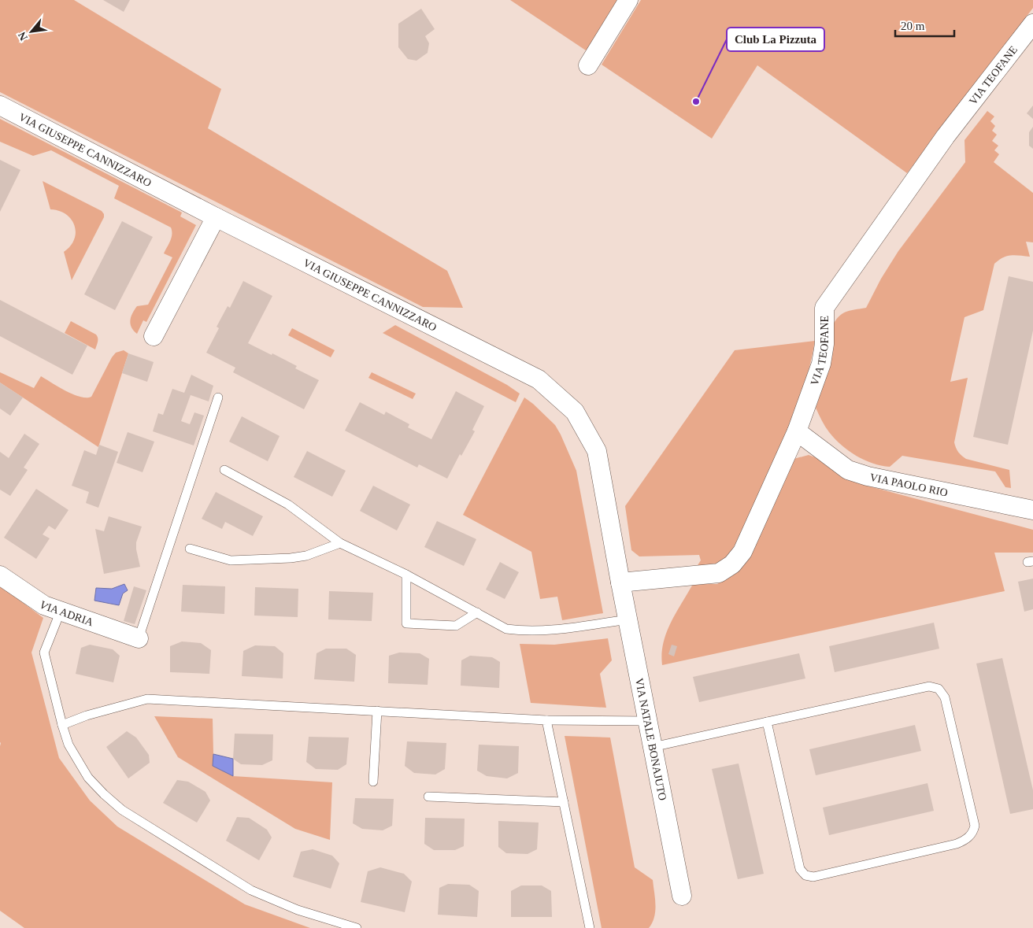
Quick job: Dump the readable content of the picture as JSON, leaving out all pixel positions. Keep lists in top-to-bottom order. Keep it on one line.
{"streets":{"street":["VIA TEOFANE","VIA GIUSEPPE CANNIZZARO","VIA PAOLO RIO","VIA ADRIA","VIA NATALE BONAJUTO"]},"crossings":[["VIA TEOFANE","VIA GIUSEPPE CANNIZZARO"],["VIA TEOFANE","VIA PAOLO RIO"],["VIA TEOFANE","VIA NATALE BONAJUTO"],["VIA GIUSEPPE CANNIZZARO","VIA NATALE BONAJUTO"]],"places":["Club La Pizzuta"],"scale_bar":"20 m","north":"bottom left"}
